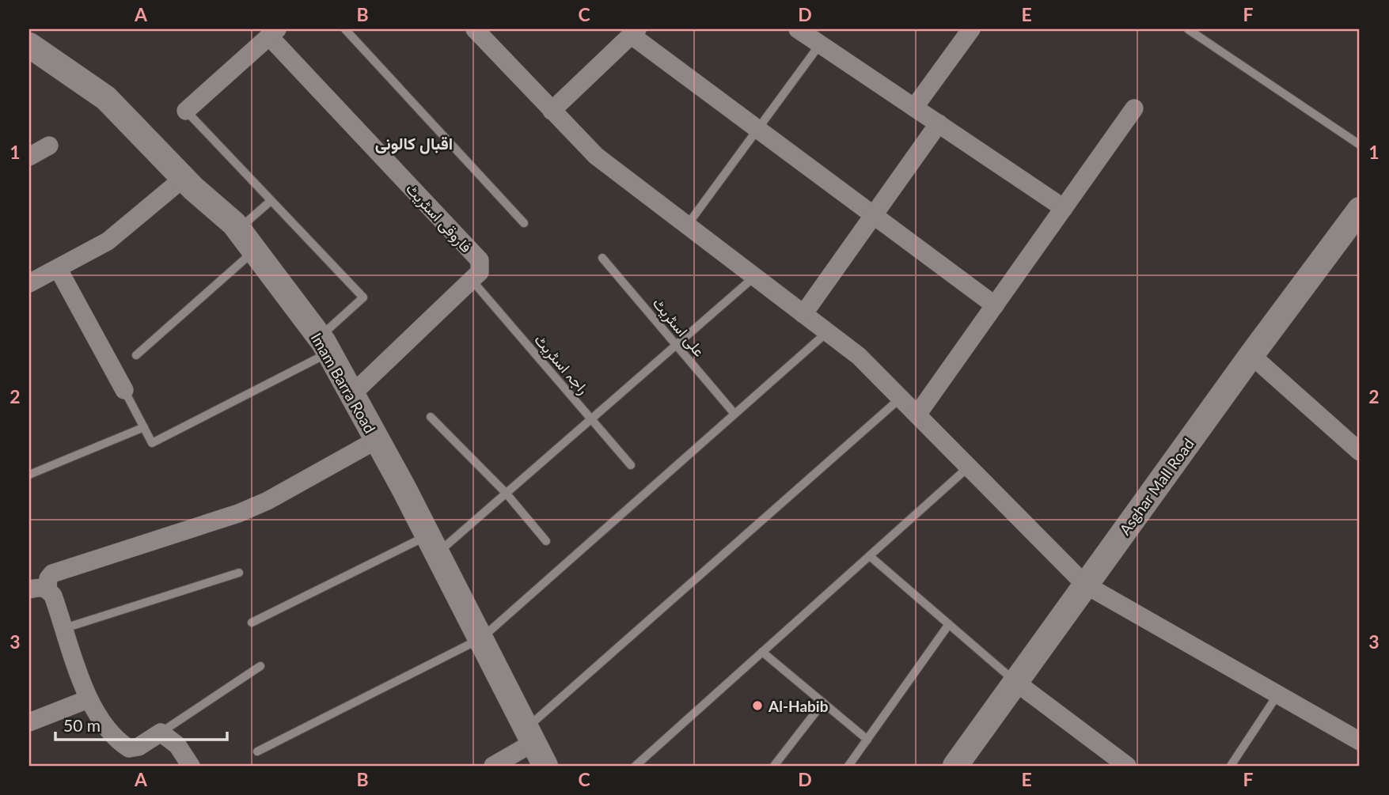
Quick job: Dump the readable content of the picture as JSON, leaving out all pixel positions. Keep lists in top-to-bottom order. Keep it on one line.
{"streets":{"street":["فاروقی اسٹریٹ","Imam Barra Road","Asghar Mall Road"],"lane":["علی اسٹریٹ","راجہ اسٹریٹ"]},"crossings":[["فاروقی اسٹریٹ","راجہ اسٹریٹ"]],"districts":["اقبال کالونی"],"places":["Al-Habib"],"scale_bar":"50 m","grid":{"columns":["A","B","C","D","E","F"],"rows":["1","2","3"]}}
